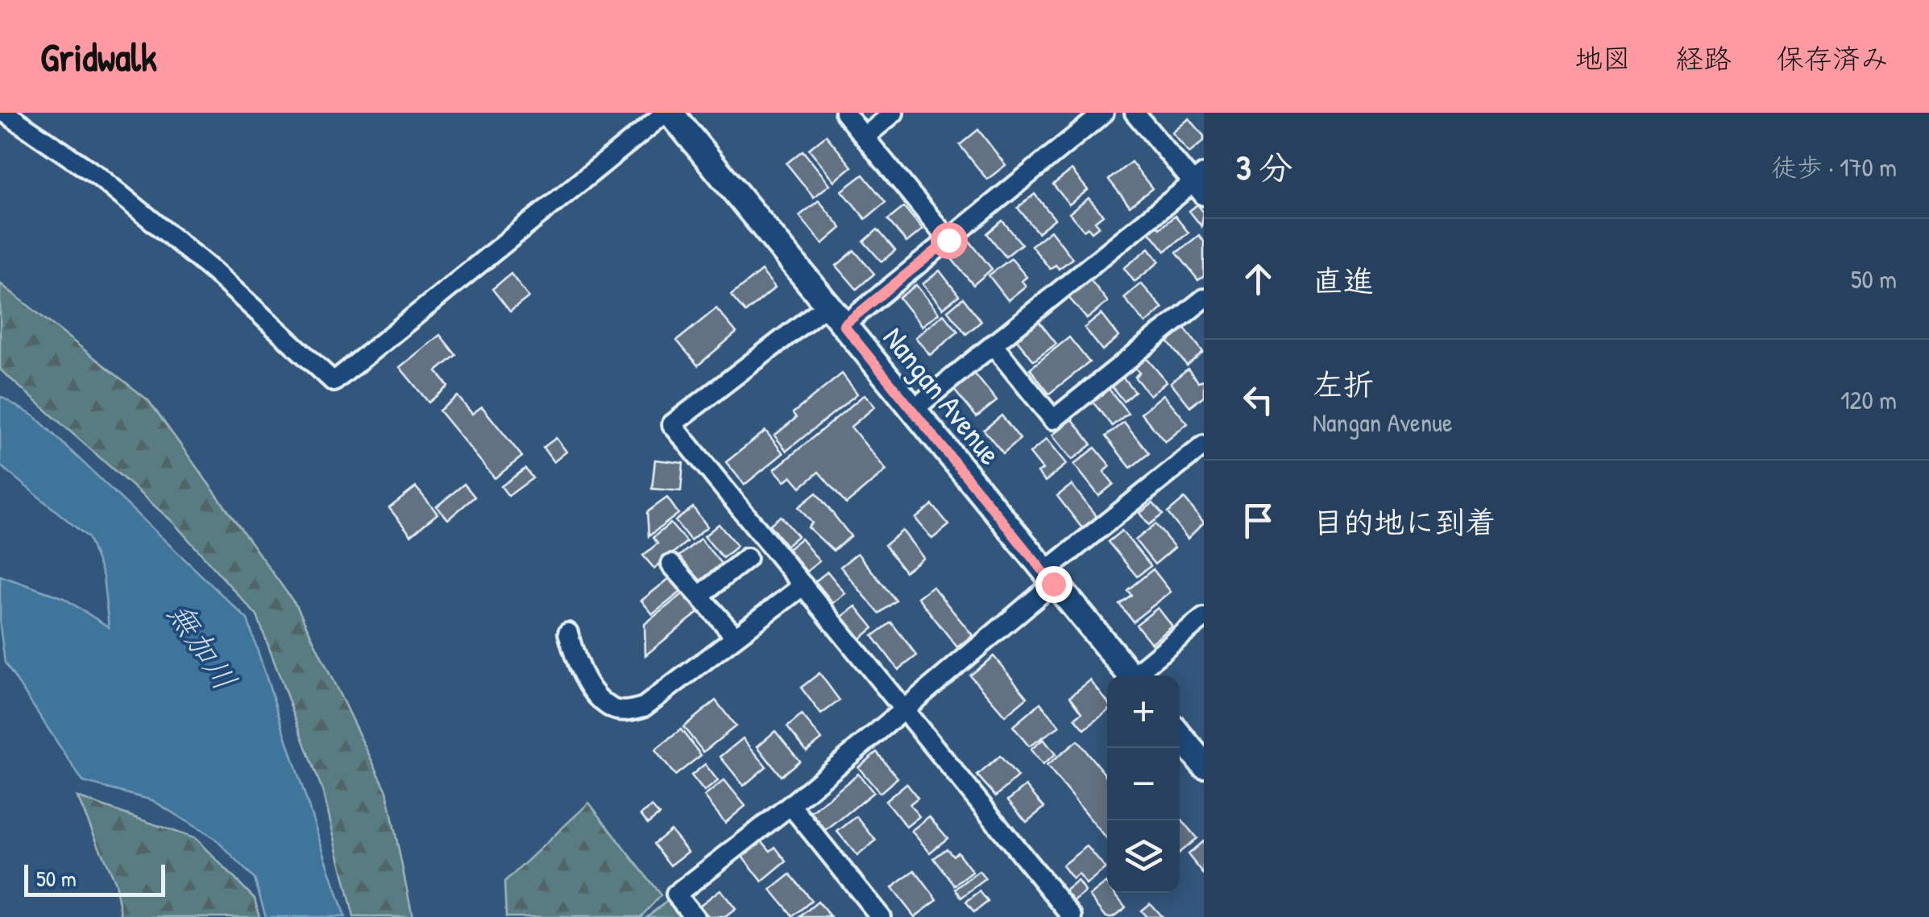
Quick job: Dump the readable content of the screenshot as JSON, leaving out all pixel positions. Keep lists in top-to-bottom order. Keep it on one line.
{"streets":{"main road":["Nangan Avenue"]},"water":["無加川"],"scale_bar":"50 m","page":{"header":"Gridwalk","nav":["地図","経路","保存済み"],"heading":["3 分","徒歩 · 170 m"],"list":[["直進","50 m"],["左折","Nangan Avenue","120 m"],"目的地に到着"],"map_buttons":["+","−"],"scale":"50 m"}}
